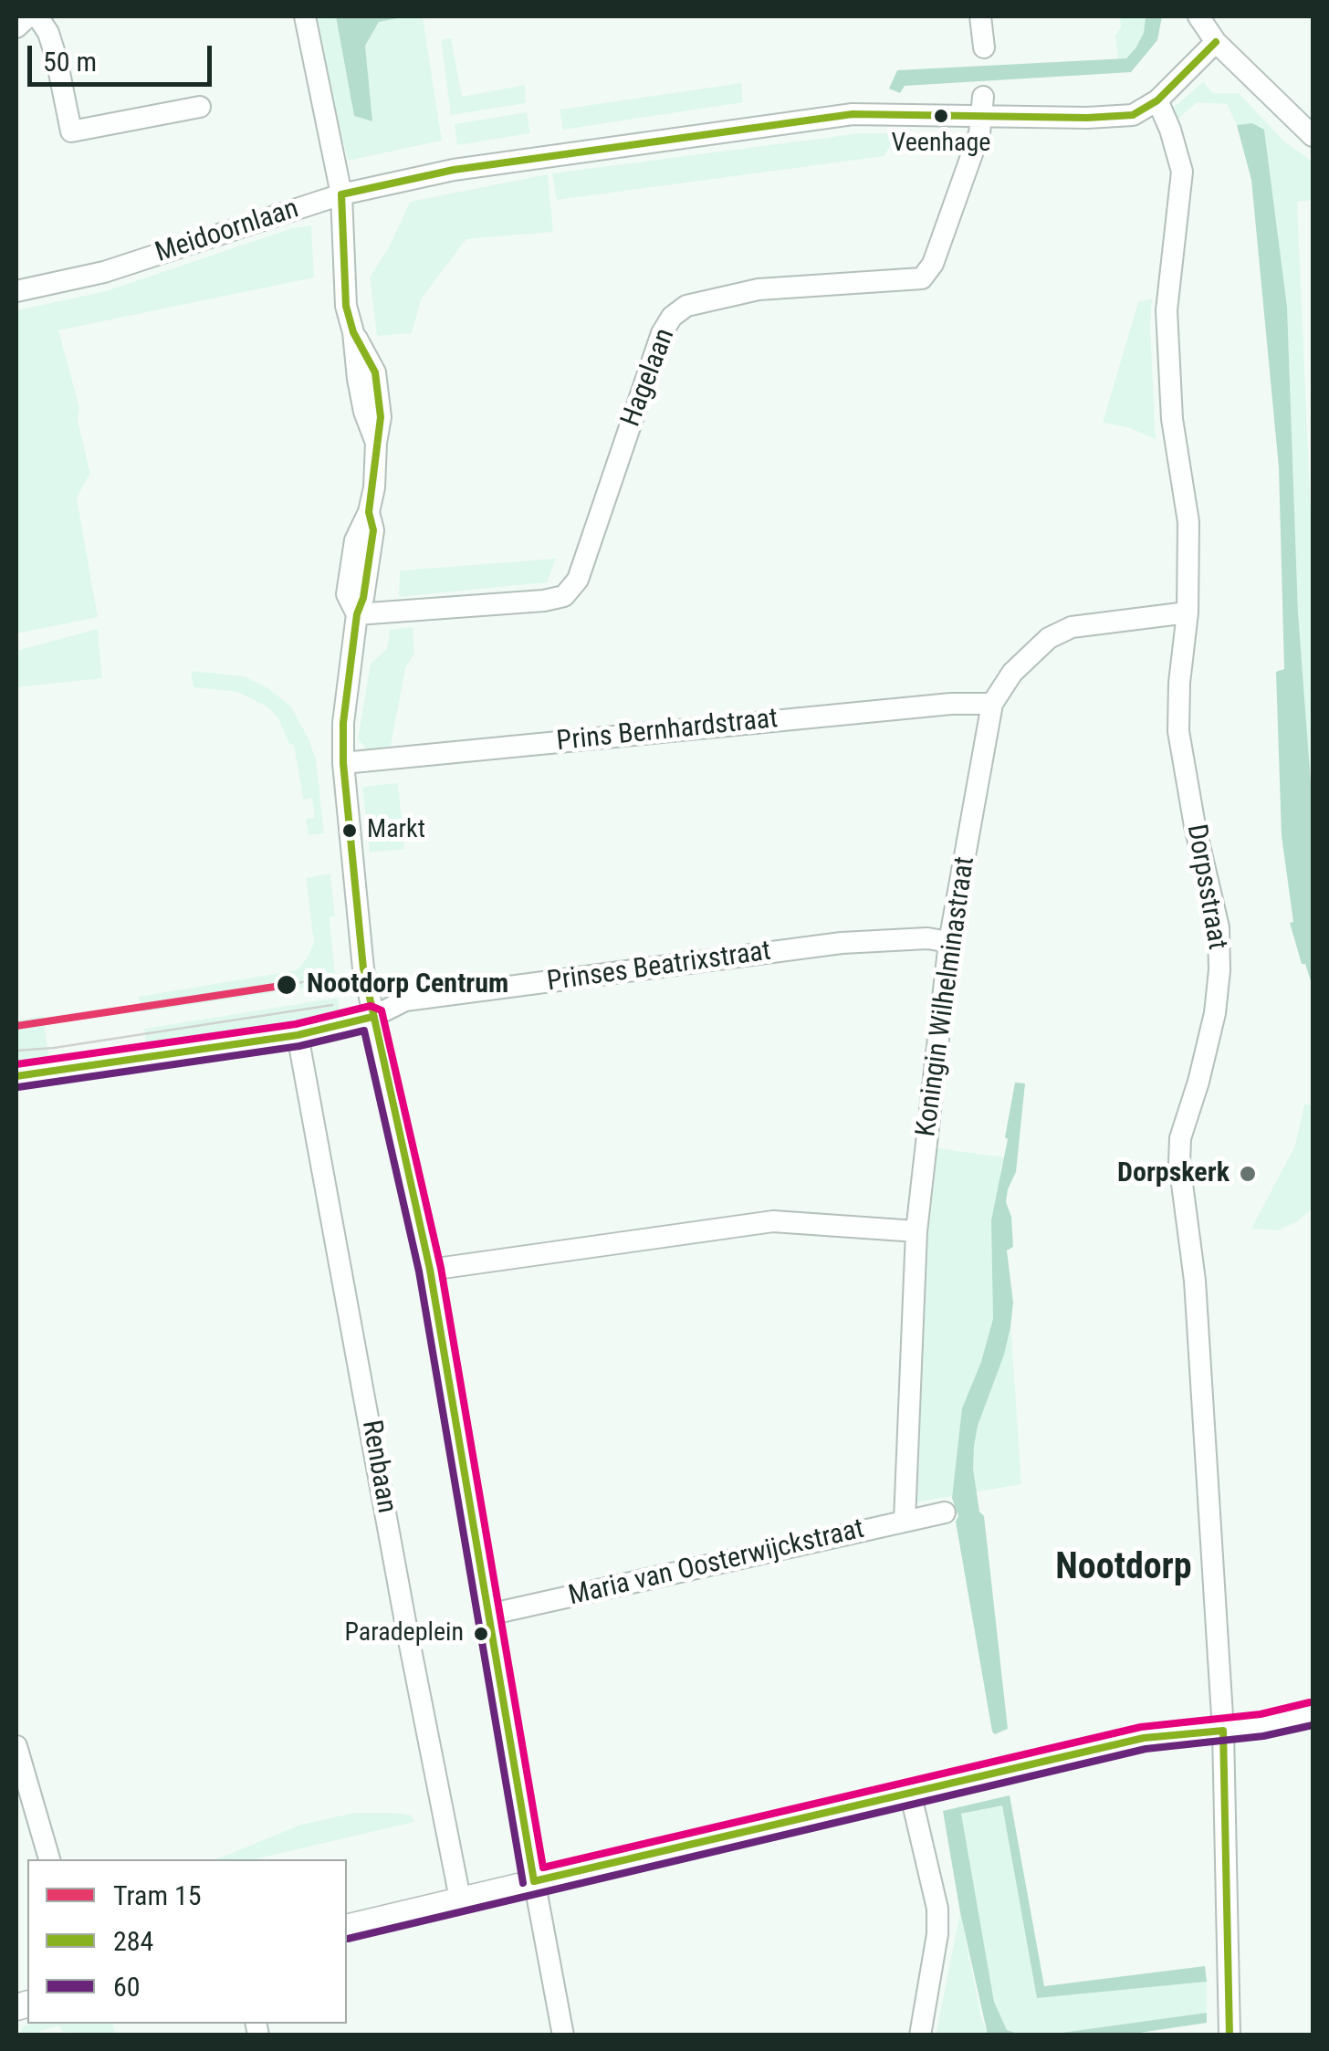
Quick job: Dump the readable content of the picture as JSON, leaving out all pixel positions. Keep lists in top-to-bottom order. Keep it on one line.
{"streets":{"street":["Meidoornlaan","Hagelaan","Prins Bernhardstraat","Dorpsstraat","Prinses Beatrixstraat","Koningin Wilhelminastraat","Renbaan","Maria van Oosterwijckstraat"]},"crossings":[["Meidoornlaan","Hagelaan"],["Meidoornlaan","Dorpsstraat"],["Prins Bernhardstraat","Koningin Wilhelminastraat"],["Dorpsstraat","Koningin Wilhelminastraat"],["Prinses Beatrixstraat","Koningin Wilhelminastraat"],["Prinses Beatrixstraat","Renbaan"],["Koningin Wilhelminastraat","Maria van Oosterwijckstraat"]],"districts":["Nootdorp"],"places":["Veenhage","Markt","Nootdorp Centrum","Dorpskerk","Paradeplein"],"lines":["transit line 284","tram line 15","transit line 60"],"legend":["Tram 15","284","60"],"scale_bar":"50 m"}
